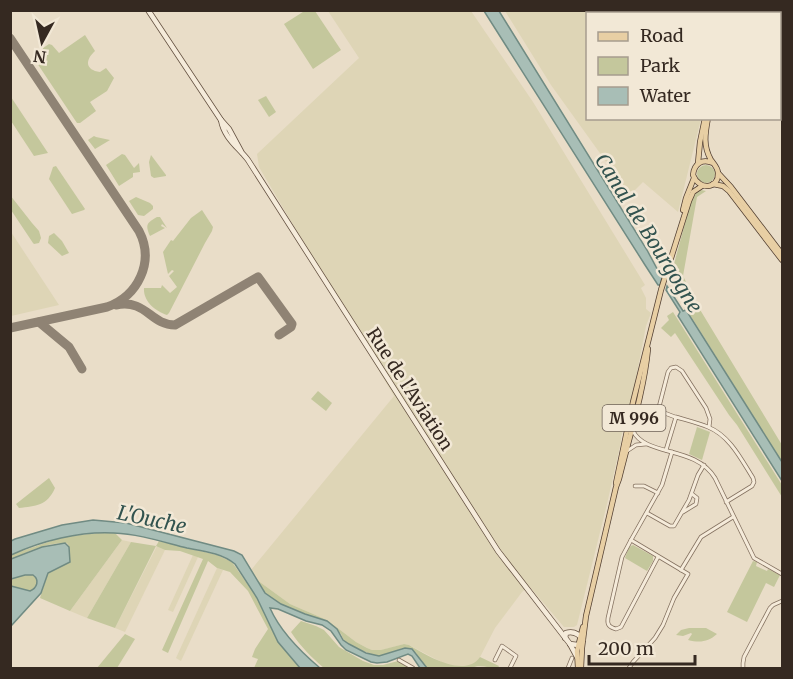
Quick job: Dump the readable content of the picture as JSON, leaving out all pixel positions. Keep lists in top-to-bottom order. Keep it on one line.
{"streets":{"main road":["M 996"],"street":["Rue de l'Aviation"]},"water":["Canal de Bourgogne","L'Ouche"],"legend":["Road","Park","Water"],"scale_bar":"200 m","north":"bottom"}
